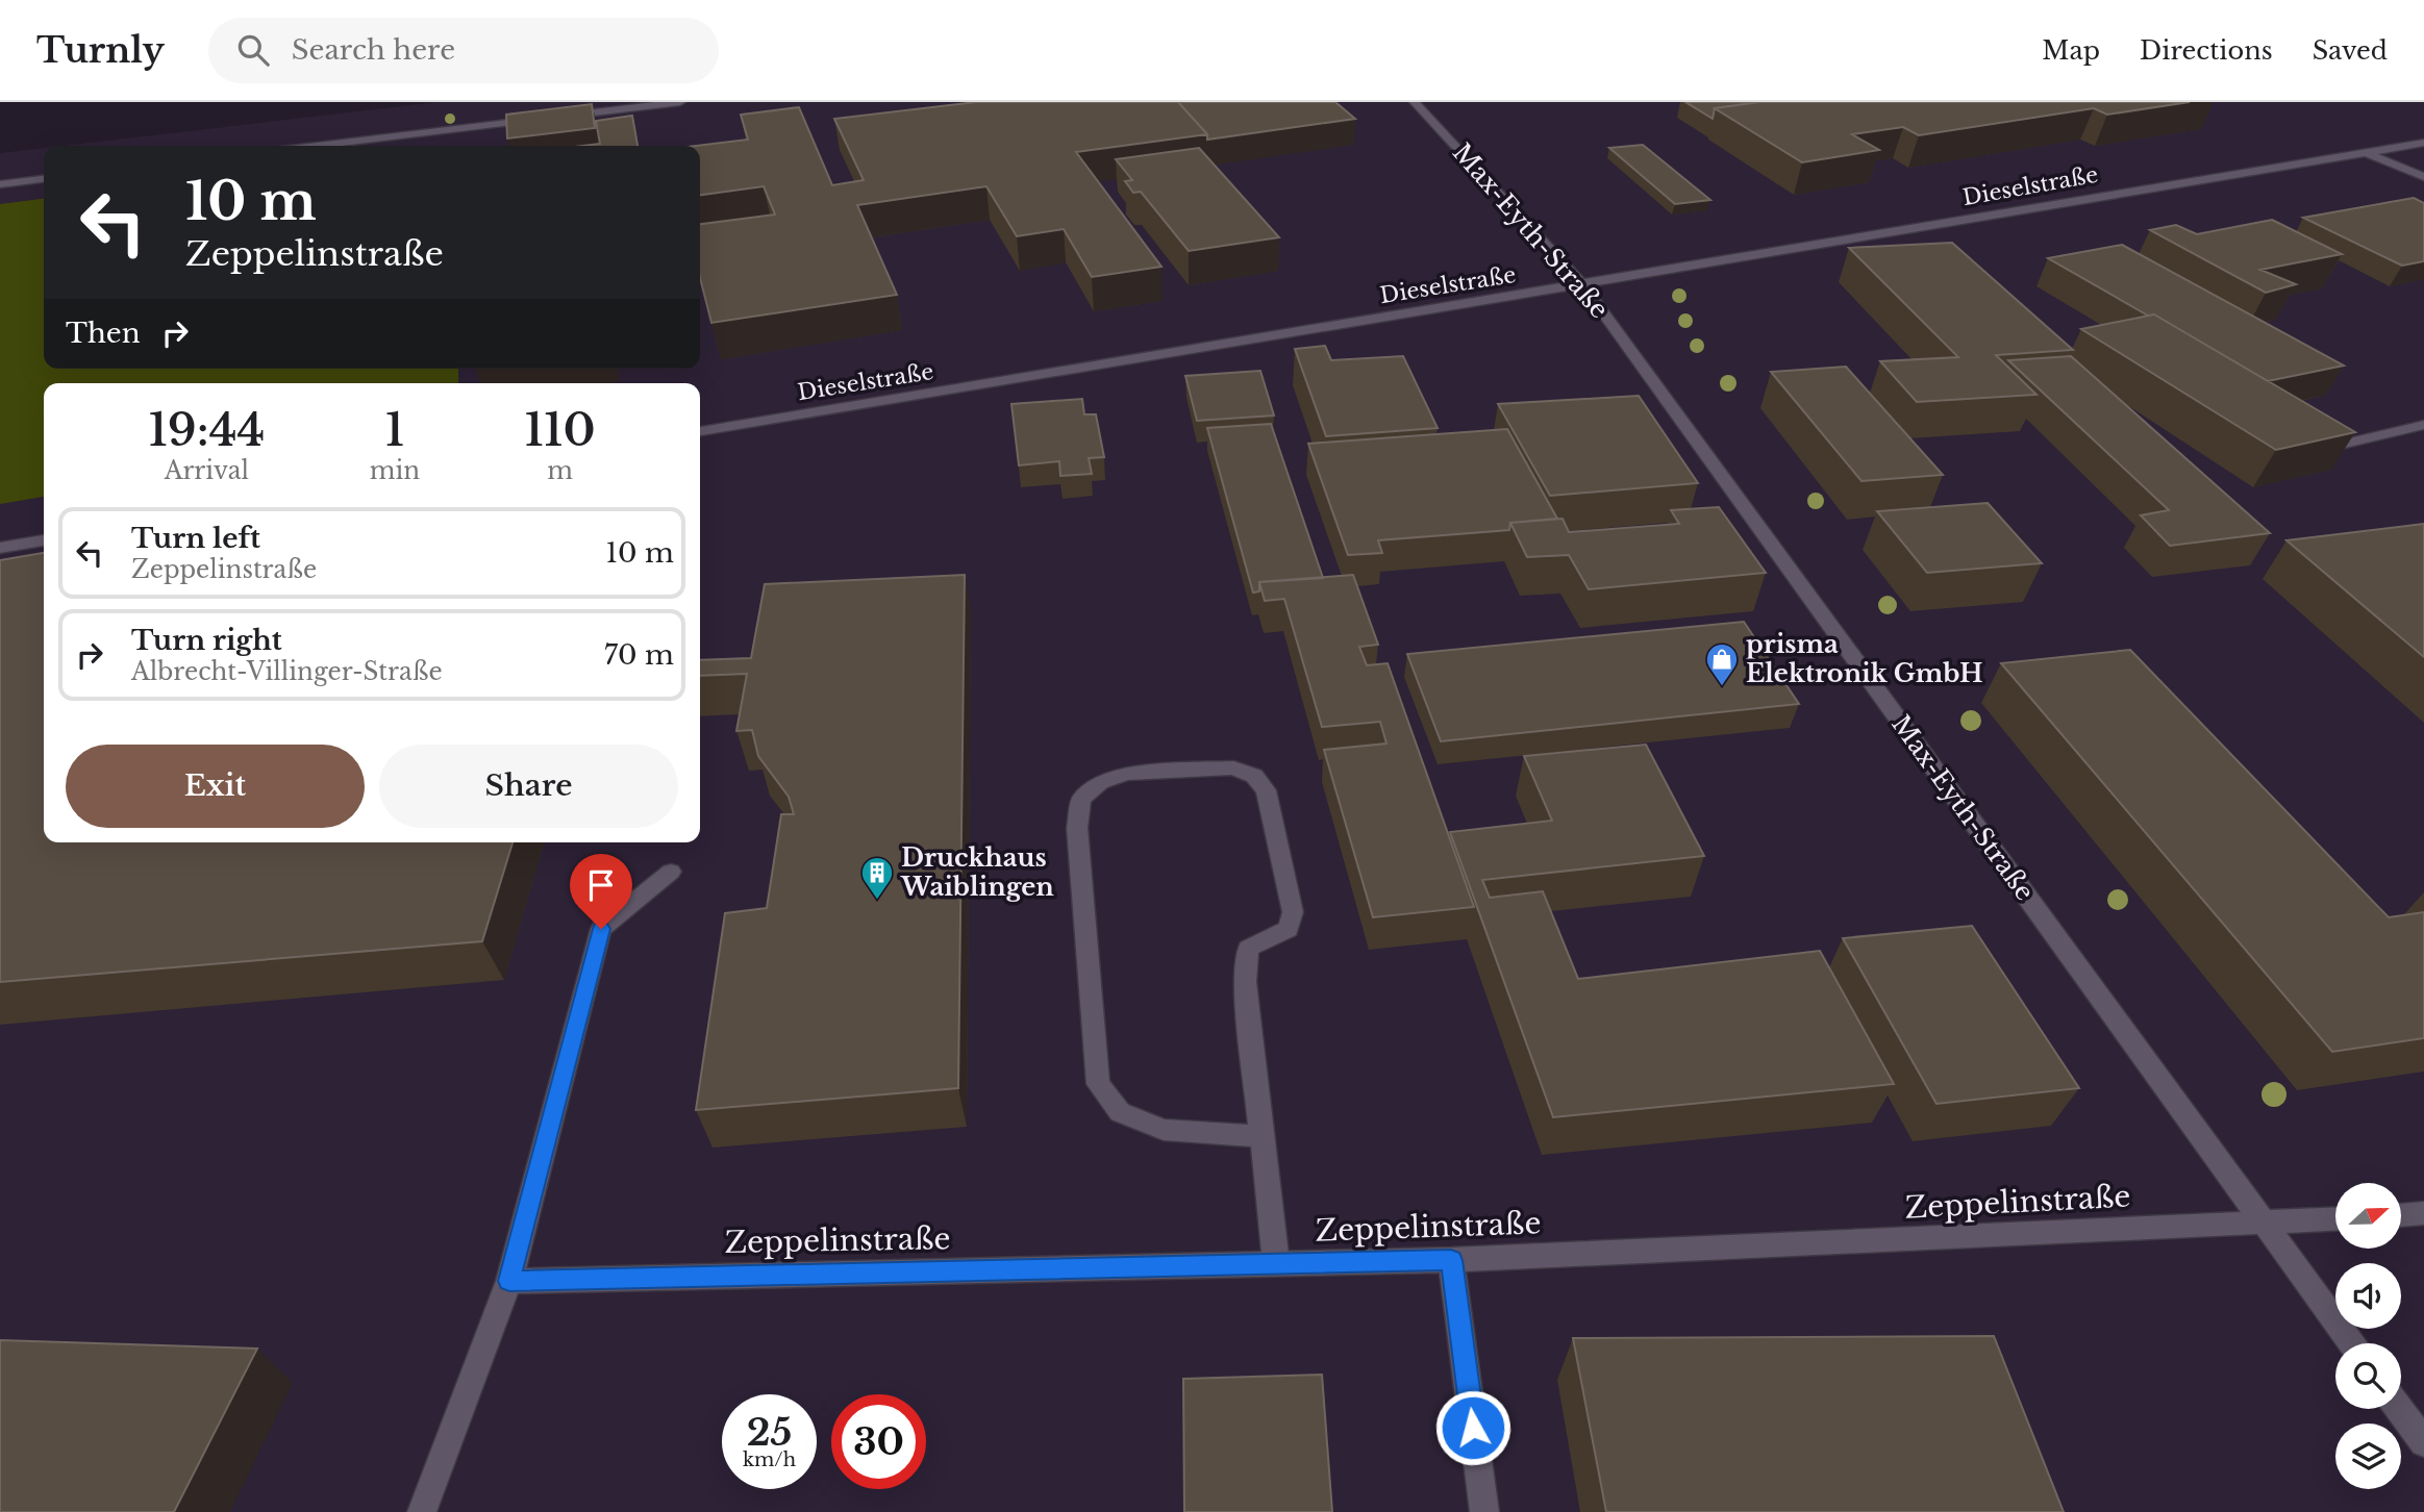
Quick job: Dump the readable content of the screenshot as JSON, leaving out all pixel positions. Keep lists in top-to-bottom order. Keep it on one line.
{"streets":{"street":["Dieselstraße","Max-Eyth-Straße","Zeppelinstraße"]},"crossings":[["Dieselstraße","Max-Eyth-Straße"],["Max-Eyth-Straße","Zeppelinstraße"]],"places":{"shop":["prisma Elektronik GmbH"],"building":["Druckhaus Waiblingen"]},"north":"right","page":{"header":"Turnly","search":"Search here","nav":["Map","Directions","Saved"],"turn":["10 m","Zeppelinstraße"],"then":"Then","eta":["19:44","Arrival","1","min","110","m"],"list":[{"name":"Turn left","note":"Zeppelinstraße","value":"10 m"},{"name":"Turn right","note":"Albrecht-Villinger-Straße","value":"70 m"}],"buttons":["Exit","Share"],"speed":"25 km/h","limit":"30"}}
